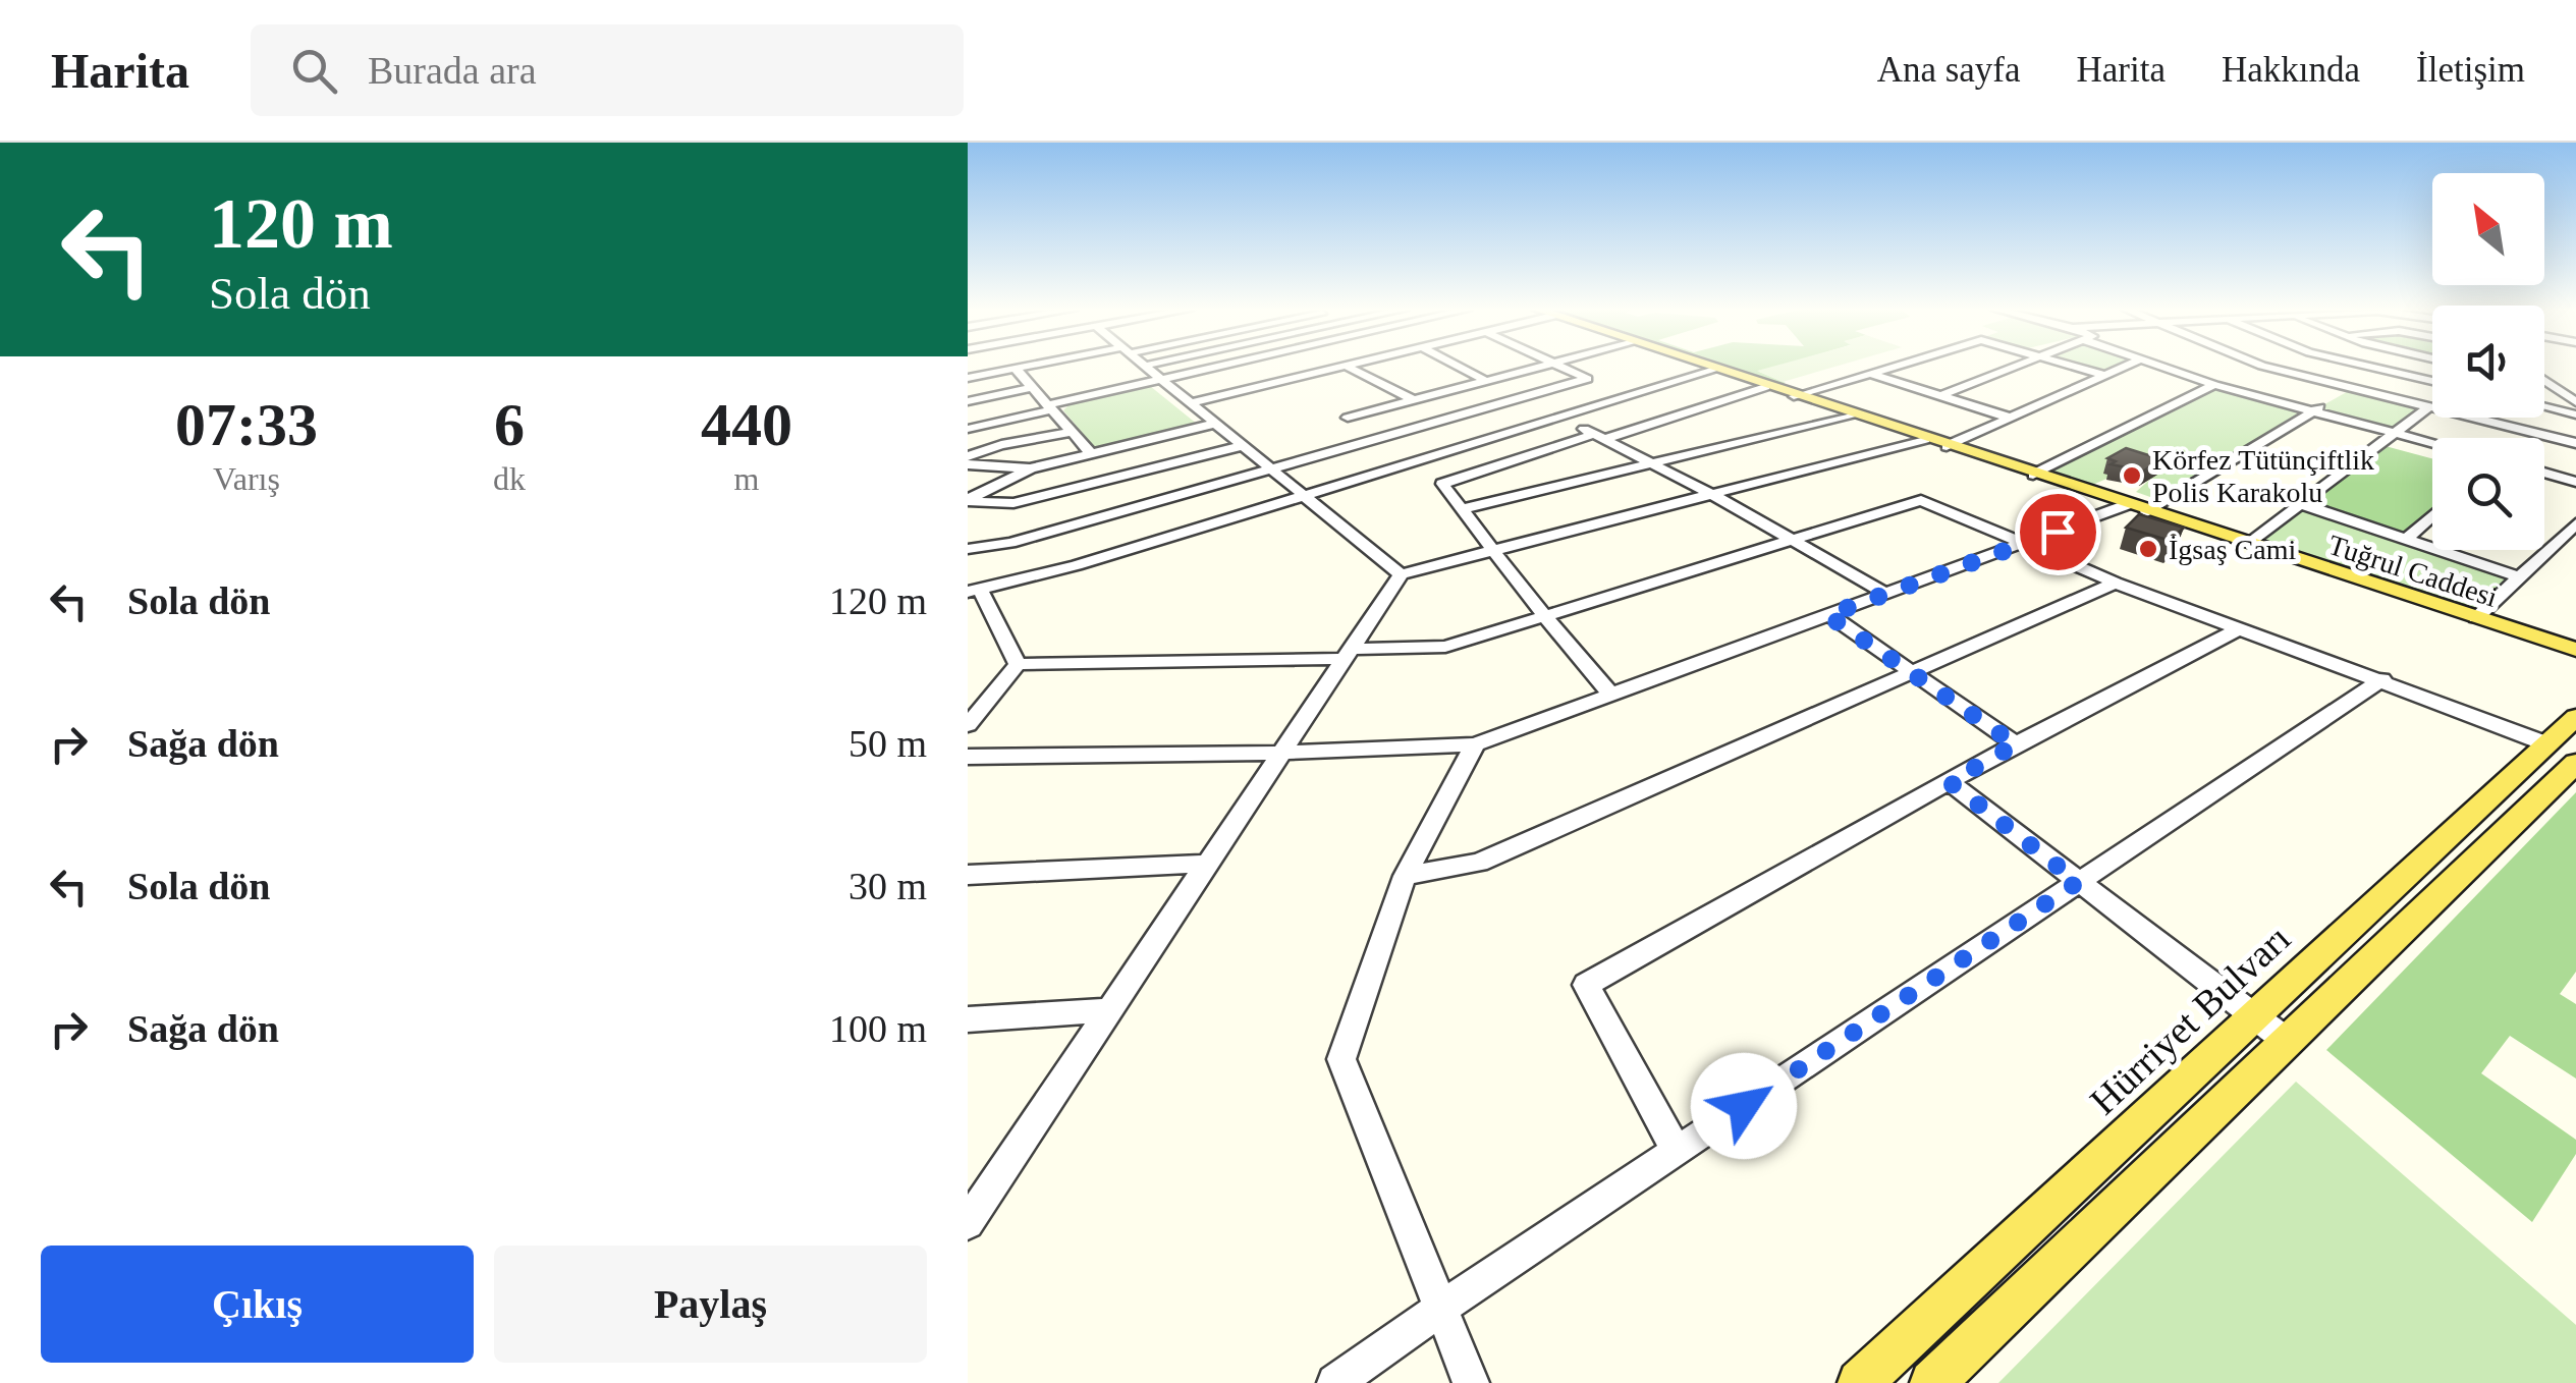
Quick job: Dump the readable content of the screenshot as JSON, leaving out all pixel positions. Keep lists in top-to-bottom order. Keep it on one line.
{"streets":{"main road":["Tuğrul Caddesi","Hürriyet Bulvarı"]},"places":["Körfez Tütünçiftlik Polis Karakolu","İgsaş Cami"],"north":"top left","page":{"header":"Harita","search":"Burada ara","nav":["Ana sayfa","Harita","Hakkında","İletişim"],"turn":["120 m","Sola dön"],"eta":["07:33","Varış","6","dk","440","m"],"list":[{"name":"Sola dön","value":"120 m"},{"name":"Sağa dön","value":"50 m"},{"name":"Sola dön","value":"30 m"},{"name":"Sağa dön","value":"100 m"}],"buttons":["Çıkış","Paylaş"]}}
